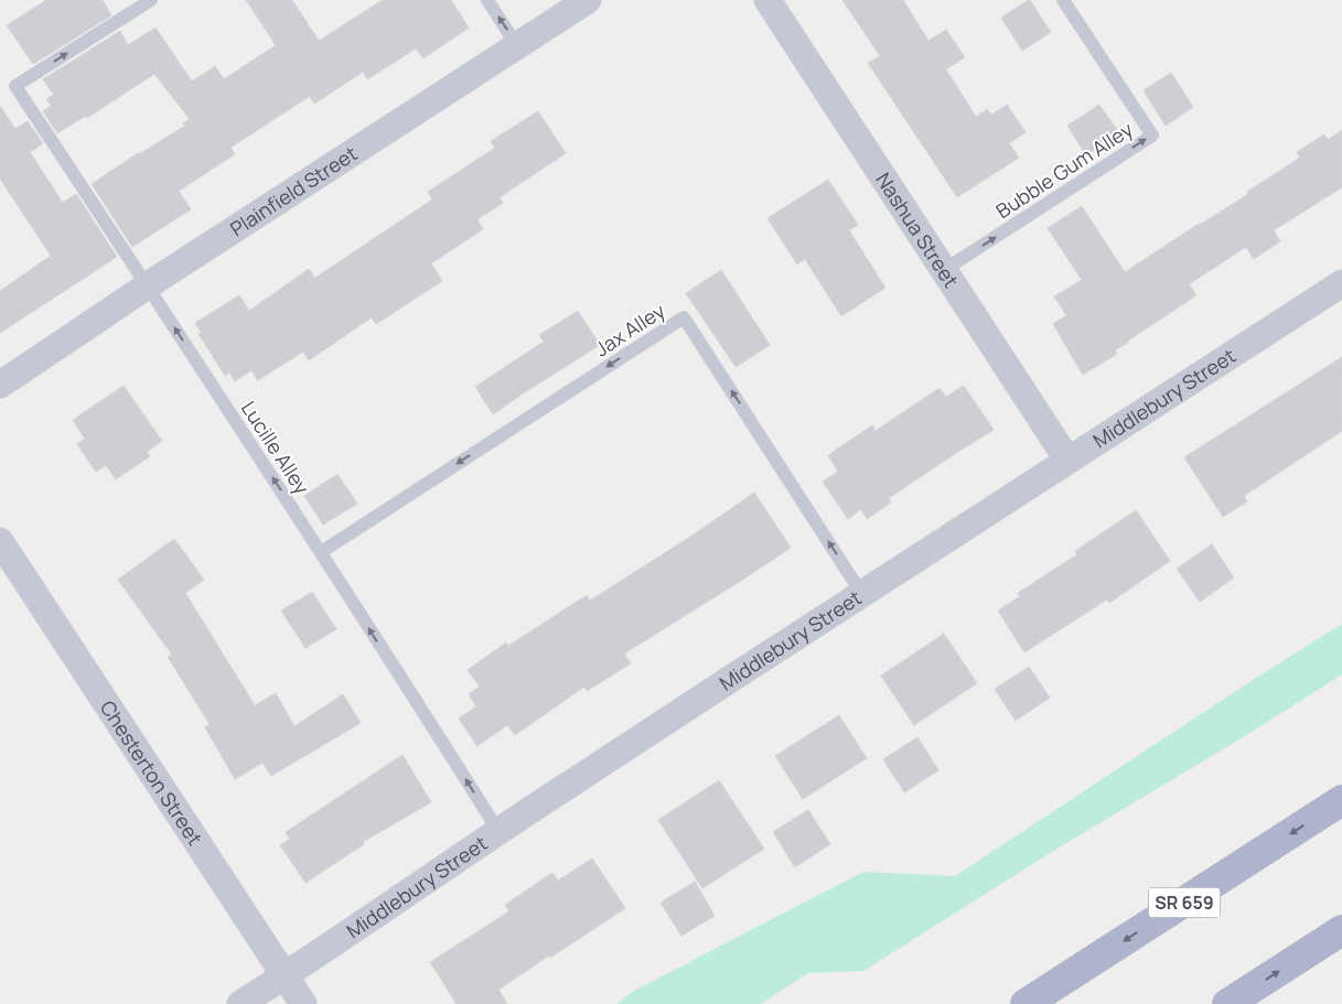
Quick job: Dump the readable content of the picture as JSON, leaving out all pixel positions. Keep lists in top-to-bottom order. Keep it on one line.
{"streets":{"main road":["SR 659"],"street":["Plainfield Street","Nashua Street","Middlebury Street","Chesterton Street"],"lane":["Bubble Gum Alley","Jax Alley","Lucille Alley"]},"crossings":[["Bubble Gum Alley","Nashua Street"],["Plainfield Street","Lucille Alley"],["Nashua Street","Middlebury Street"],["Jax Alley","Middlebury Street"],["Jax Alley","Lucille Alley"],["Middlebury Street","Lucille Alley"],["Middlebury Street","Chesterton Street"]],"one_way":["Lucille Alley"]}
